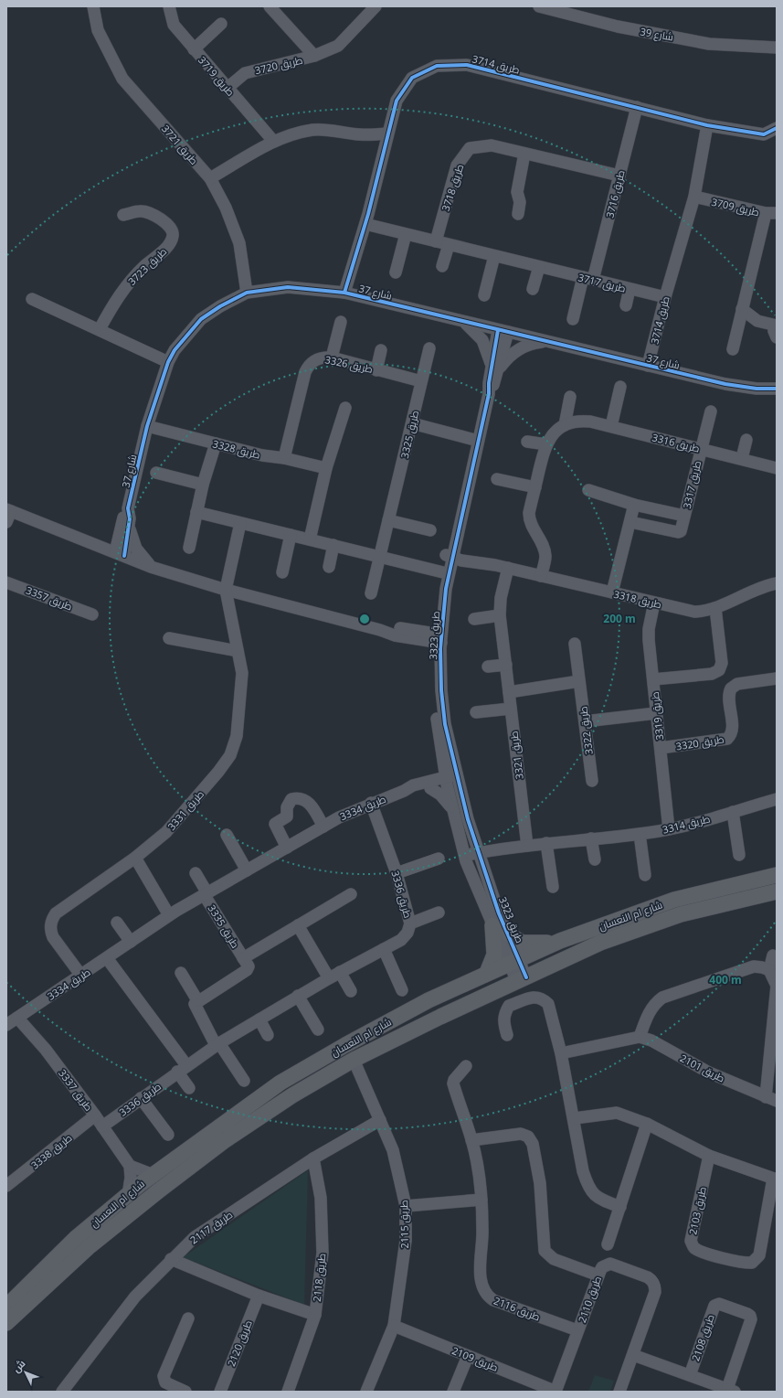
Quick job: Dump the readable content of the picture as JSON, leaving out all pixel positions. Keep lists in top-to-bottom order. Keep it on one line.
{"streets":{"main road":["شارع ام النعسان"],"street":["شارع 39","طريق 3714","طريق 3720","طريق 3719","طريق 3721","طريق 3718","طريق 3716","طريق 3709","طريق 3723","طريق 3717","شارع 37","طريق 3326","طريق 3325","طريق 3316","طريق 3328","طريق 3317","طريق 3357","طريق 3318","طريق 3323","طريق 3319","طريق 3322","طريق 3320","طريق 3321","طريق 3334","طريق 3331","طريق 3314","طريق 3336","طريق 3335","طريق 2101","طريق 3337","طريق 3338","طريق 2103","طريق 2115","طريق 2117","طريق 2118","طريق 2110","طريق 2116","طريق 2108","طريق 2120","طريق 2109"]},"crossings":[["طريق 3714","طريق 3716"],["طريق 3714","طريق 3709"],["طريق 3714","طريق 3717"],["طريق 3714","شارع 37"],["طريق 3720","طريق 3719"],["طريق 3721","شارع 37"],["طريق 3718","طريق 3716"],["طريق 3718","طريق 3717"],["طريق 3716","طريق 3717"],["شارع 37","طريق 3328"],["شارع 37","طريق 3323"],["طريق 3326","طريق 3325"],["طريق 3326","طريق 3328"],["طريق 3316","طريق 3317"],["طريق 3316","طريق 3318"],["طريق 3318","طريق 3323"],["طريق 3318","طريق 3319"],["طريق 3318","طريق 3321"],["طريق 3323","طريق 3334"],["طريق 3323","طريق 3314"],["طريق 3323","شارع ام النعسان"],["طريق 3319","طريق 3320"],["طريق 3319","طريق 3314"],["طريق 3321","طريق 3314"],["طريق 3334","طريق 3331"],["طريق 3334","طريق 3336"],["طريق 3334","طريق 3335"],["طريق 3334","طريق 3337"],["طريق 3336","طريق 3337"],["شارع ام النعسان","طريق 2115"],["طريق 3337","طريق 3338"],["طريق 2115","طريق 2117"],["طريق 2115","طريق 2109"],["طريق 2117","طريق 2118"],["طريق 2110","طريق 2116"],["طريق 2110","طريق 2108"],["طريق 2110","طريق 2109"]],"north":"top left","rings":["200 m","400 m"]}
